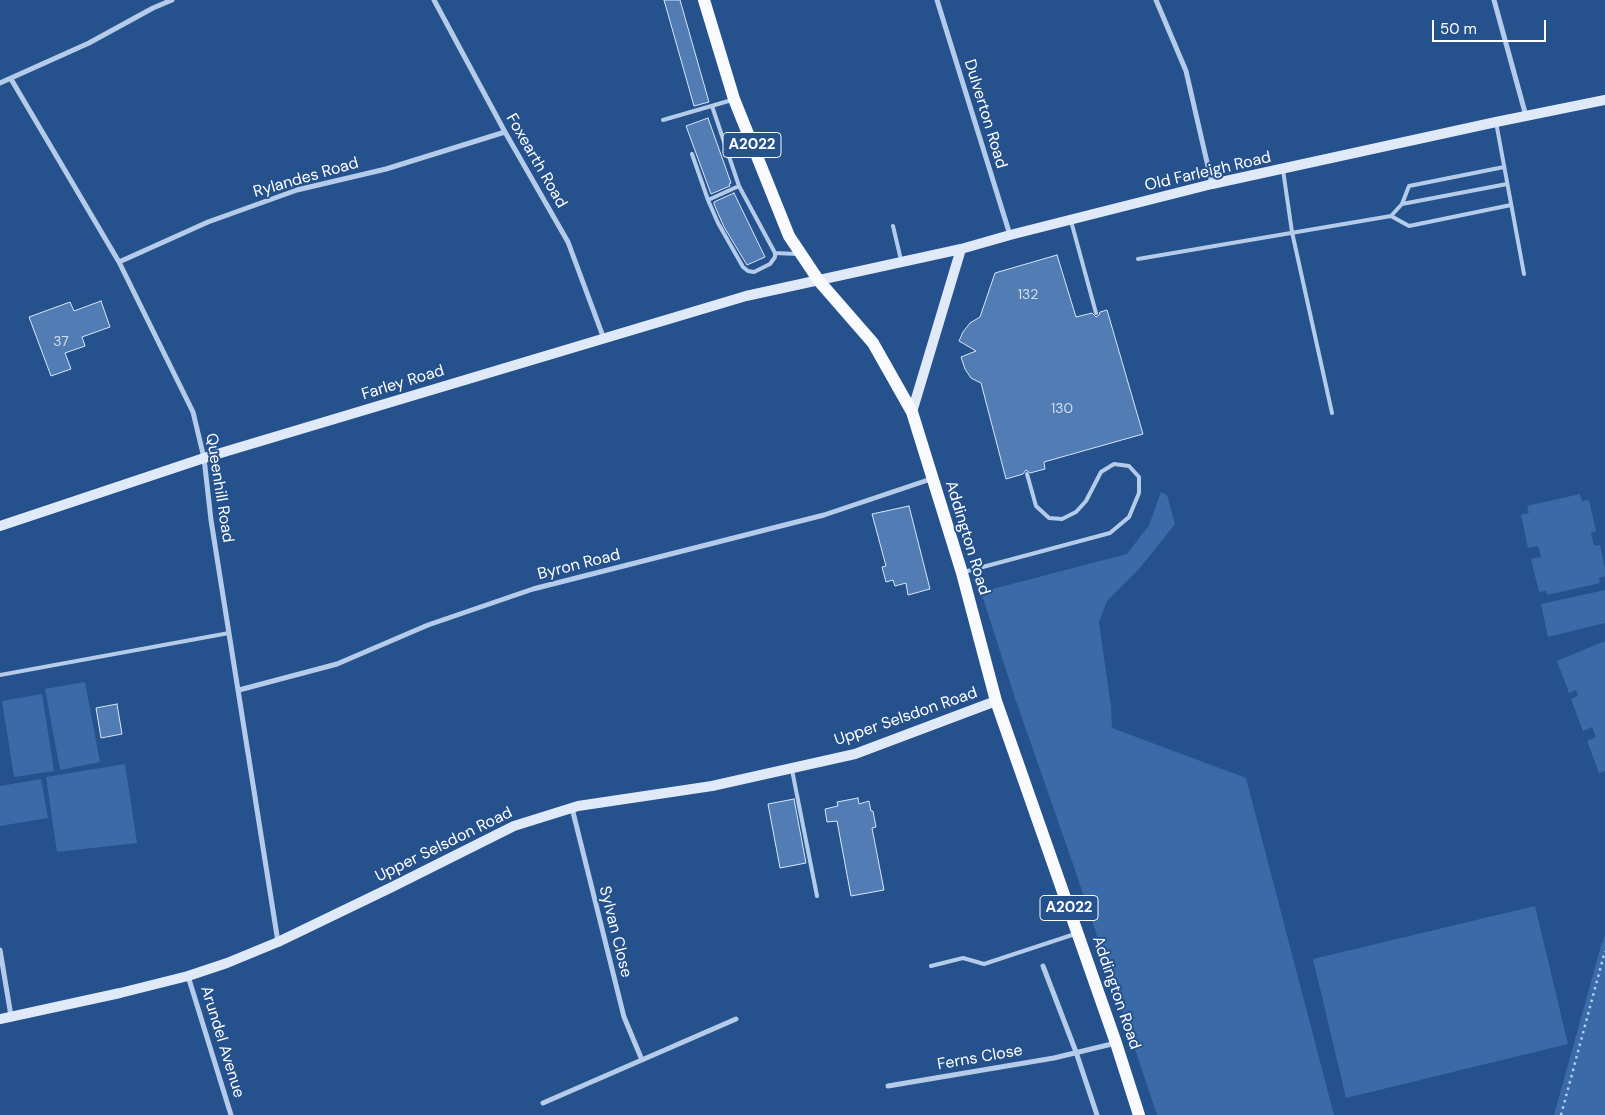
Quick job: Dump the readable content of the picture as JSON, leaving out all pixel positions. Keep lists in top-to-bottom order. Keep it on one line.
{"streets":{"main road":["A2022","Addington Road"],"street":["Dulverton Road","Foxearth Road","Old Farleigh Road","Rylandes Road","Farley Road","Queenhill Road","Byron Road","Upper Selsdon Road","Sylvan Close","Arundel Avenue","Ferns Close"]},"crossings":[["Dulverton Road","Old Farleigh Road"],["Foxearth Road","Rylandes Road"],["Foxearth Road","Farley Road"],["Old Farleigh Road","Farley Road"],["Old Farleigh Road","Addington Road"],["Rylandes Road","Queenhill Road"],["Farley Road","Queenhill Road"],["Farley Road","Addington Road"],["Queenhill Road","Byron Road"],["Queenhill Road","Upper Selsdon Road"],["Addington Road","Byron Road"],["Addington Road","Upper Selsdon Road"],["Addington Road","Ferns Close"],["Upper Selsdon Road","Sylvan Close"],["Upper Selsdon Road","Arundel Avenue"]],"house_numbers":["132","37","130"],"scale_bar":"50 m"}
